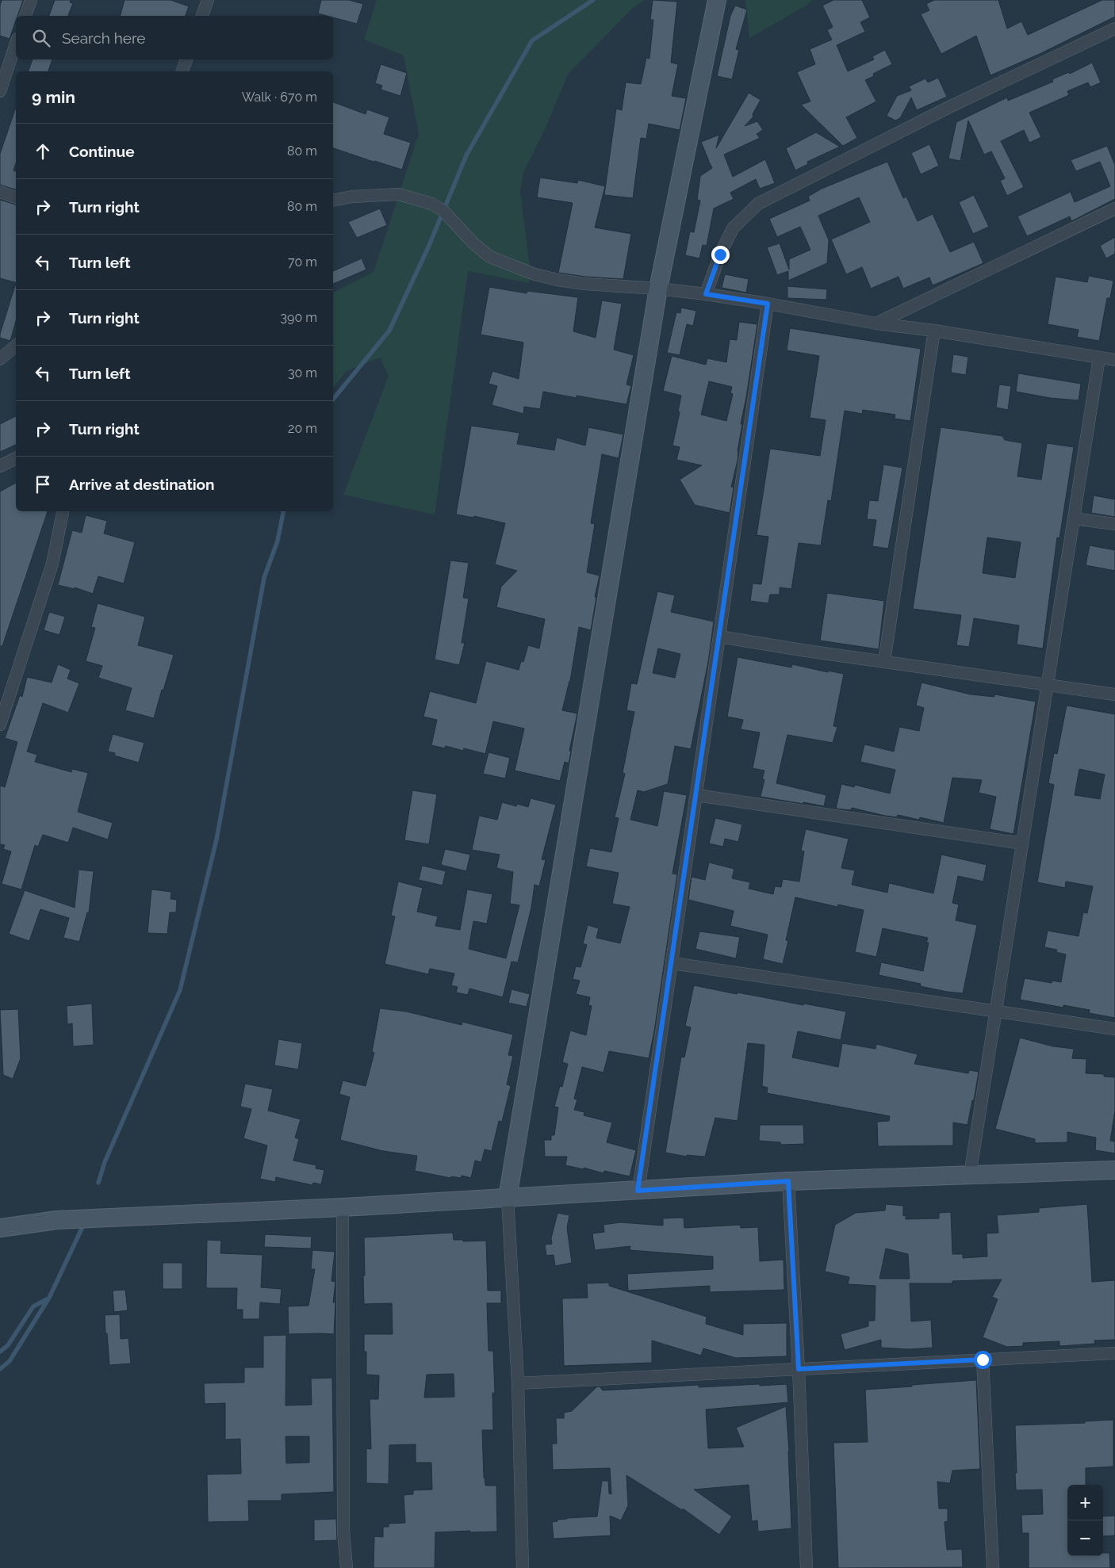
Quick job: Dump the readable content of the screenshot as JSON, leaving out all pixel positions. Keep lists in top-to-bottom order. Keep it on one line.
{"page":{"search":"Search here","heading":["9 min","Walk · 670 m"],"list":[["Continue","80 m"],["Turn right","80 m"],["Turn left","70 m"],["Turn right","390 m"],["Turn left","30 m"],["Turn right","20 m"],"Arrive at destination"],"map_buttons":["+","−"]}}
